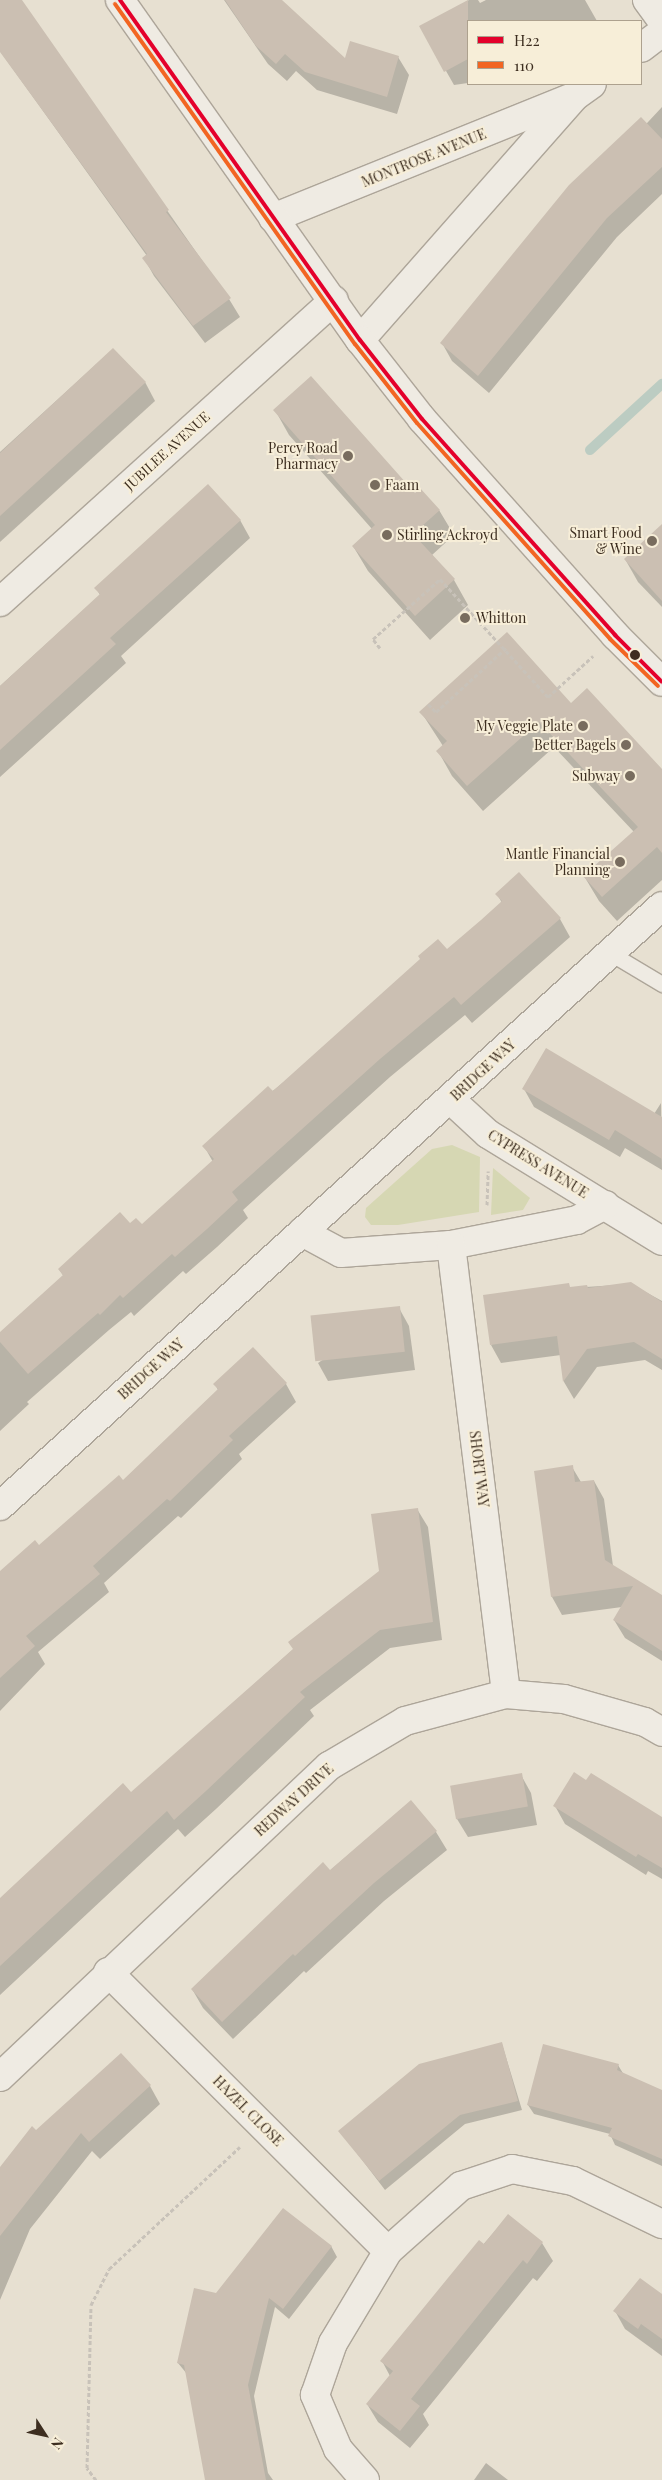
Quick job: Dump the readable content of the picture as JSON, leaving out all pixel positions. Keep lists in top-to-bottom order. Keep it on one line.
{"streets":{"street":["MONTROSE AVENUE","JUBILEE AVENUE","BRIDGE WAY","CYPRESS AVENUE","SHORT WAY","REDWAY DRIVE","HAZEL CLOSE"]},"crossings":[["BRIDGE WAY","CYPRESS AVENUE"],["CYPRESS AVENUE","SHORT WAY"],["SHORT WAY","REDWAY DRIVE"],["REDWAY DRIVE","HAZEL CLOSE"]],"places":["Percy Road Pharmacy","Faam","Stirling Ackroyd","Smart Food & Wine","Whitton","My Veggie Plate","Better Bagels","Subway","Mantle Financial Planning"],"lines":["transit line H22","transit line 110"],"legend":["H22","110"],"north":"bottom right"}
